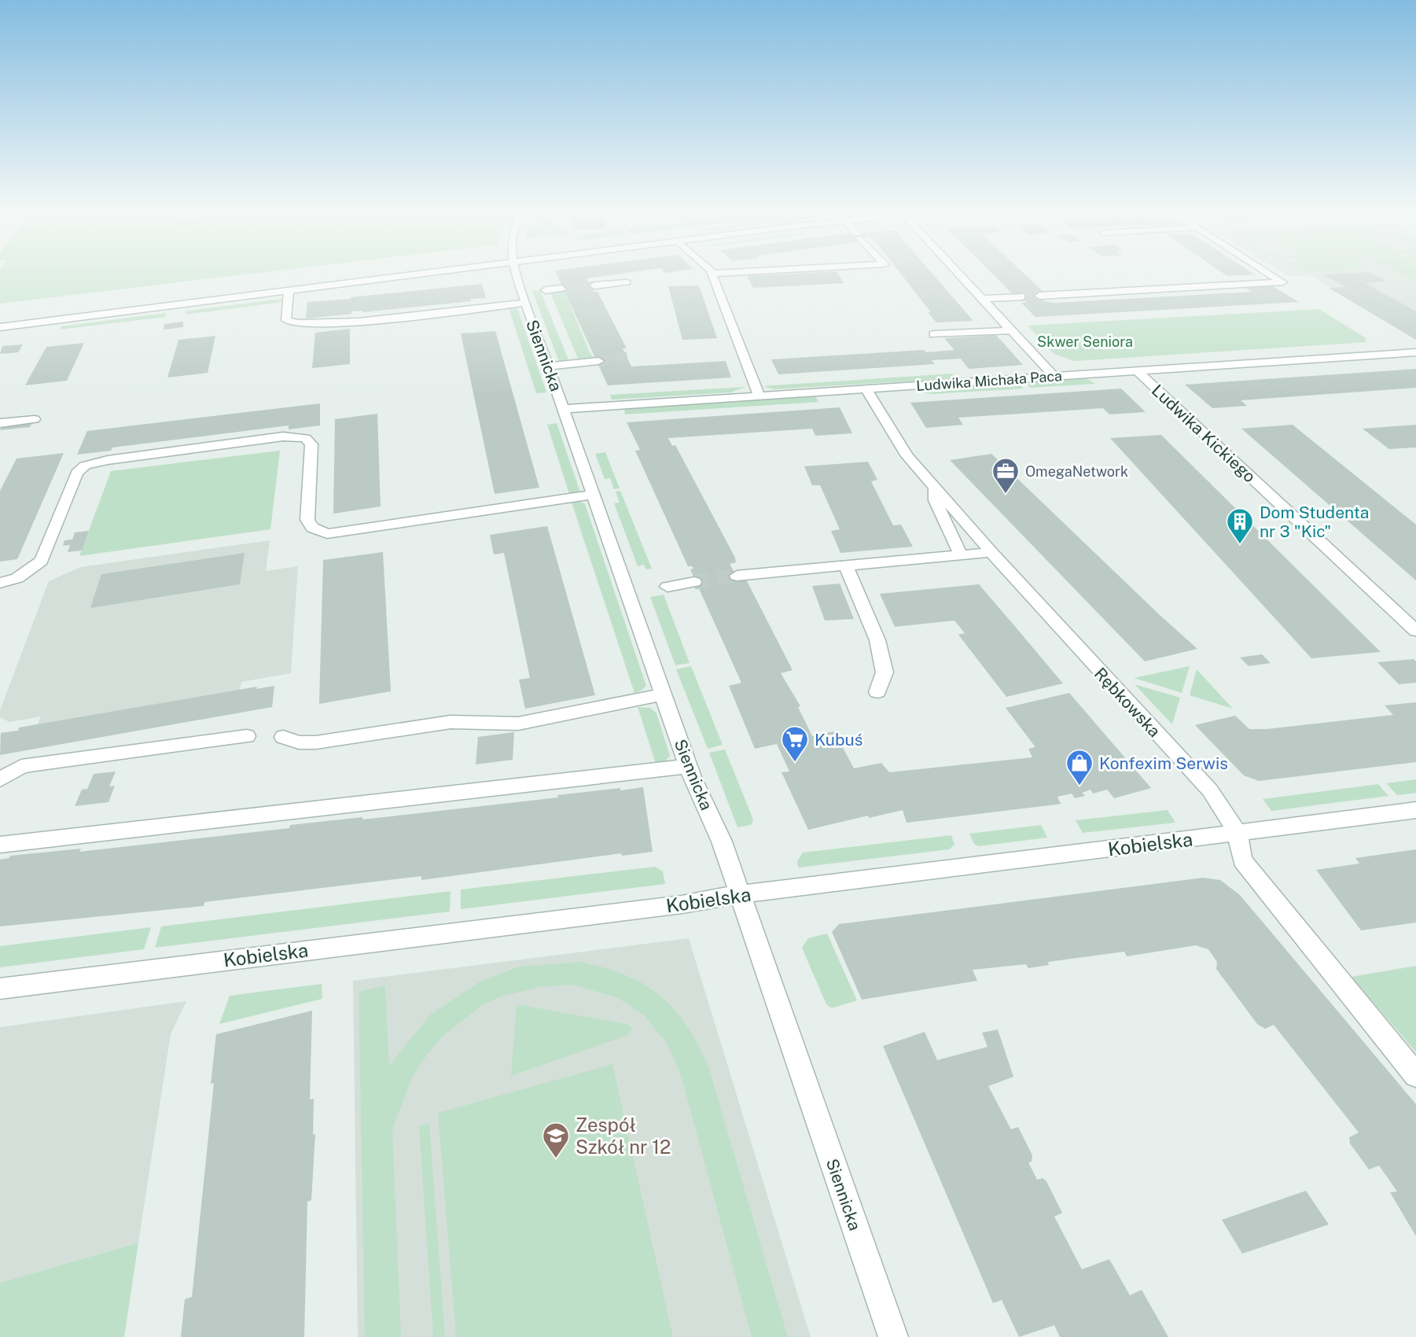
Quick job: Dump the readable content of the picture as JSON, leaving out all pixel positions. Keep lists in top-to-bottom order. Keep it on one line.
{"streets":{"street":["Siennicka","Ludwika Michała Paca","Ludwika Kickiego","Rębkowska","Kobielska"]},"crossings":[["Siennicka","Ludwika Michała Paca"],["Siennicka","Kobielska"],["Ludwika Michała Paca","Ludwika Kickiego"],["Ludwika Michała Paca","Rębkowska"],["Rębkowska","Kobielska"]],"parks":["Skwer Seniora"],"places":{"office":["OmegaNetwork"],"building":["Dom Studenta nr 3 \"Kic\""],"supermarket":["Kubuś"],"shop":["Konfexim Serwis"],"school or university":["Zespół Szkół nr 12"]}}
